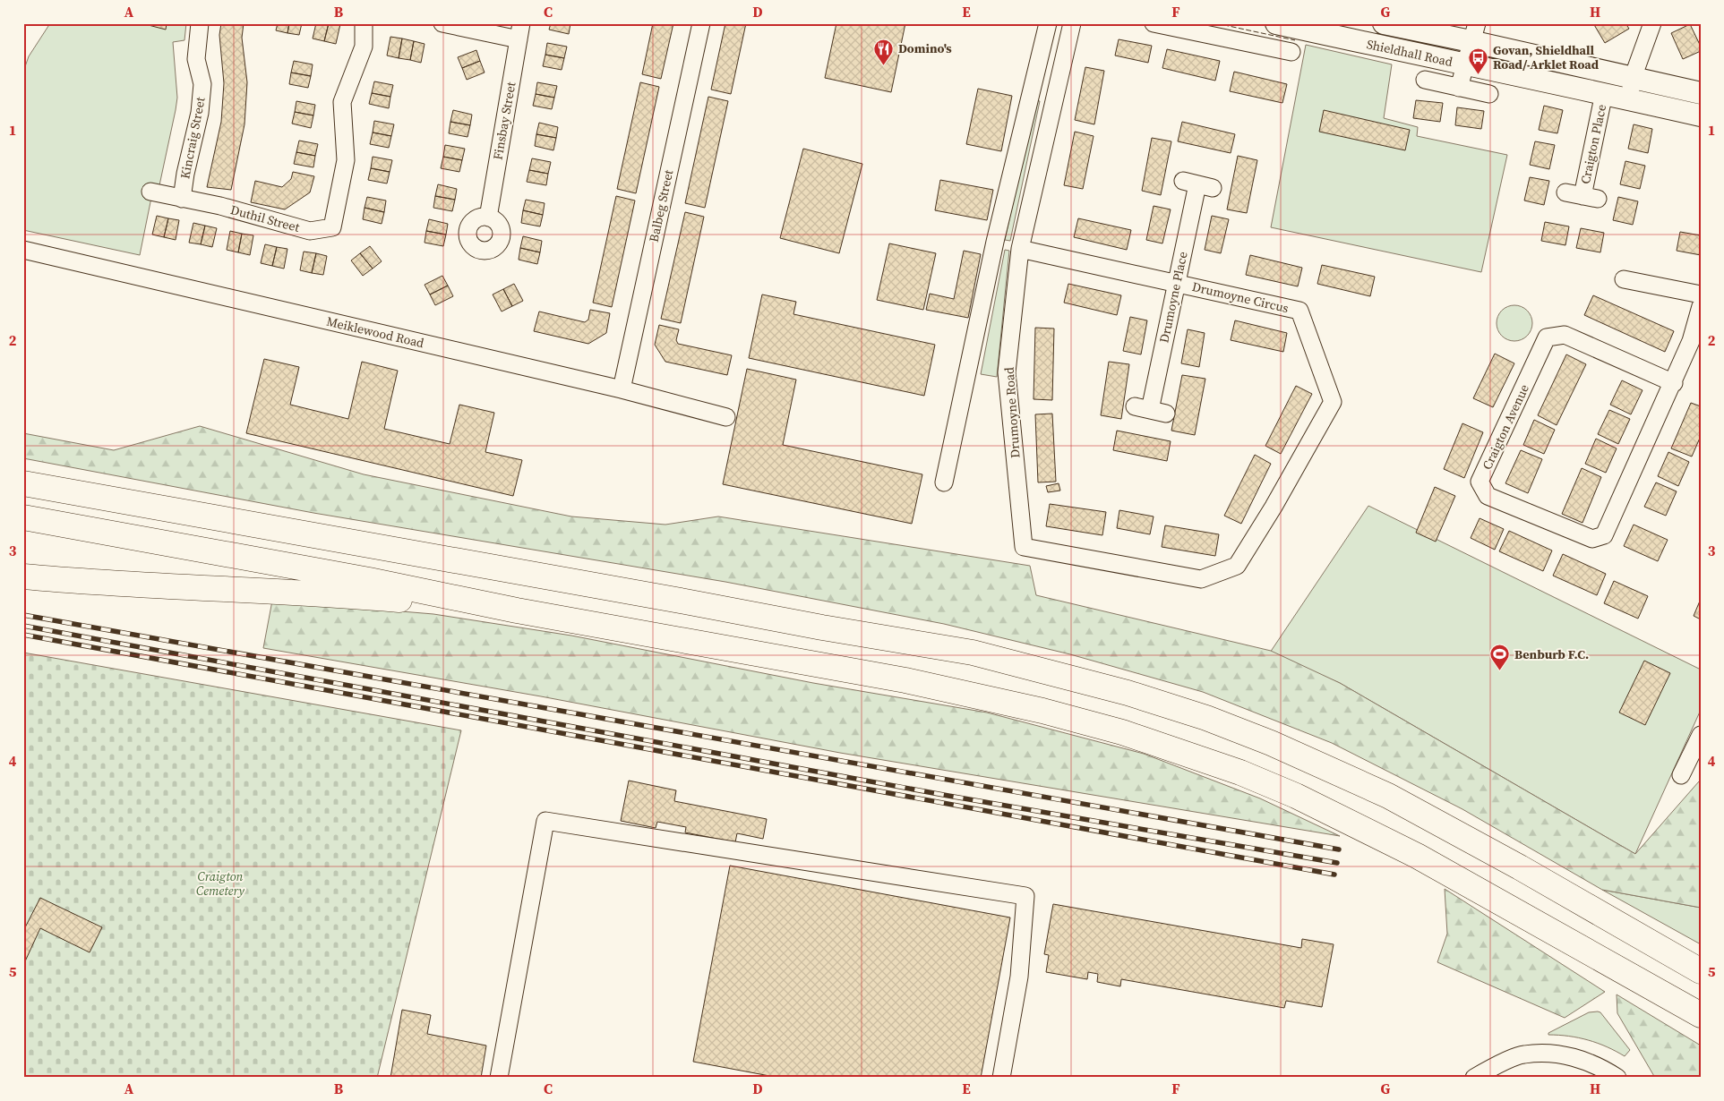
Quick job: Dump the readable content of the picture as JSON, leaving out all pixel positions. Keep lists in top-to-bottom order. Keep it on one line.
{"streets":{"main road":["Shieldhall Road"],"street":["Finsbay Street","Kincraig Street","Craigton Place","Balbeg Street","Duthil Street","Drumoyne Place","Drumoyne Circus","Meiklewood Road","Drumoyne Road","Craigton Avenue"]},"crossings":[["Shieldhall Road","Craigton Place"],["Kincraig Street","Duthil Street"],["Balbeg Street","Meiklewood Road"],["Drumoyne Place","Drumoyne Circus"],["Drumoyne Circus","Drumoyne Road"]],"parks":["Craigton Cemetery"],"places":{"restaurant":["Domino's"],"bus stop":["Govan, Shieldhall Road/ Arklet Road"],"sports":["Benburb F.C."]},"grid":{"columns":["A","B","C","D","E","F","G","H"],"rows":["1","2","3","4","5"]}}
